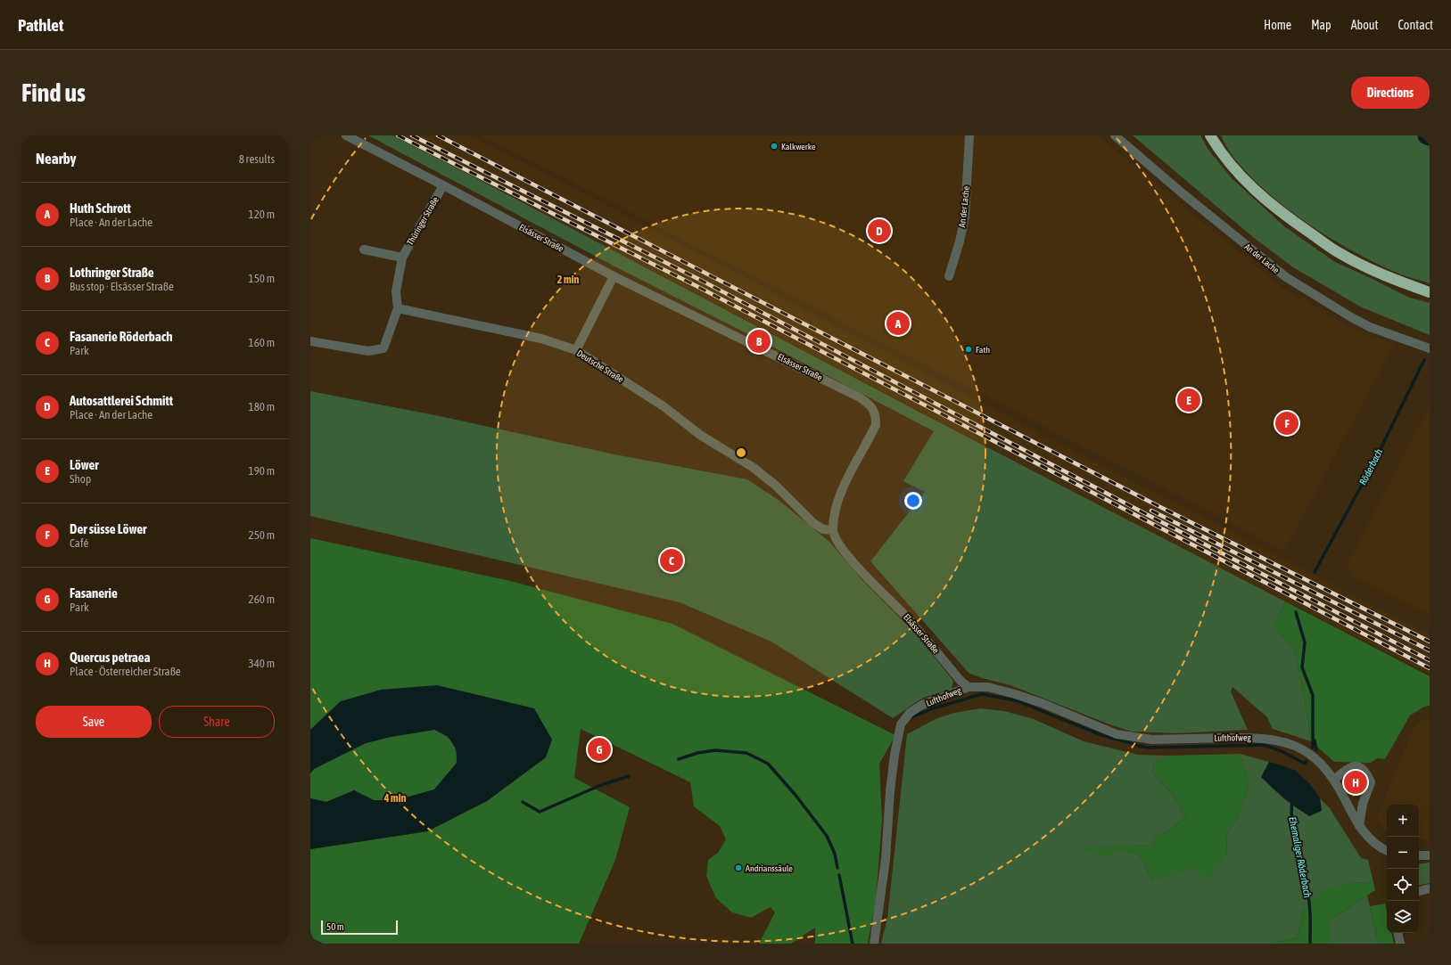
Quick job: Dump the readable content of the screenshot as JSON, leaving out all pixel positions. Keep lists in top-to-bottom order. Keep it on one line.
{"streets":{"street":["An der Lache","Thüringer Straße","Elsässer Straße","Deutsche Straße","Lufthofweg"]},"crossings":[["Thüringer Straße","Elsässer Straße"],["Thüringer Straße","Deutsche Straße"],["Elsässer Straße","Deutsche Straße"],["Elsässer Straße","Lufthofweg"]],"water":["Röderbach","Ehemaliger Röderbach"],"places":["Kalkwerke","Fath","Andrianssäule"],"scale_bar":"50 m","page":{"header":"Pathlet","nav":["Home","Map","About","Contact"],"buttons":["Directions",["Save","Share"]],"title":"Find us","heading":["Nearby","8 results"],"list":[{"mark":"A","name":"Huth Schrott","note":"Place · An der Lache","value":"120 m"},{"mark":"B","name":"Lothringer Straße","note":"Bus stop · Elsässer Straße","value":"150 m"},{"mark":"C","name":"Fasanerie Röderbach","note":"Park","value":"160 m"},{"mark":"D","name":"Autosattlerei Schmitt","note":"Place · An der Lache","value":"180 m"},{"mark":"E","name":"Löwer","note":"Shop","value":"190 m"},{"mark":"F","name":"Der süsse Löwer","note":"Café","value":"250 m"},{"mark":"G","name":"Fasanerie","note":"Park","value":"260 m"},{"mark":"H","name":"Quercus petraea","note":"Place · Österreicher Straße","value":"340 m"}],"pins":["D","A","B","E","F","C","G","H"],"map_buttons":["+","−"],"scale":"50 m"},"rings":["2 min","4 min"]}
